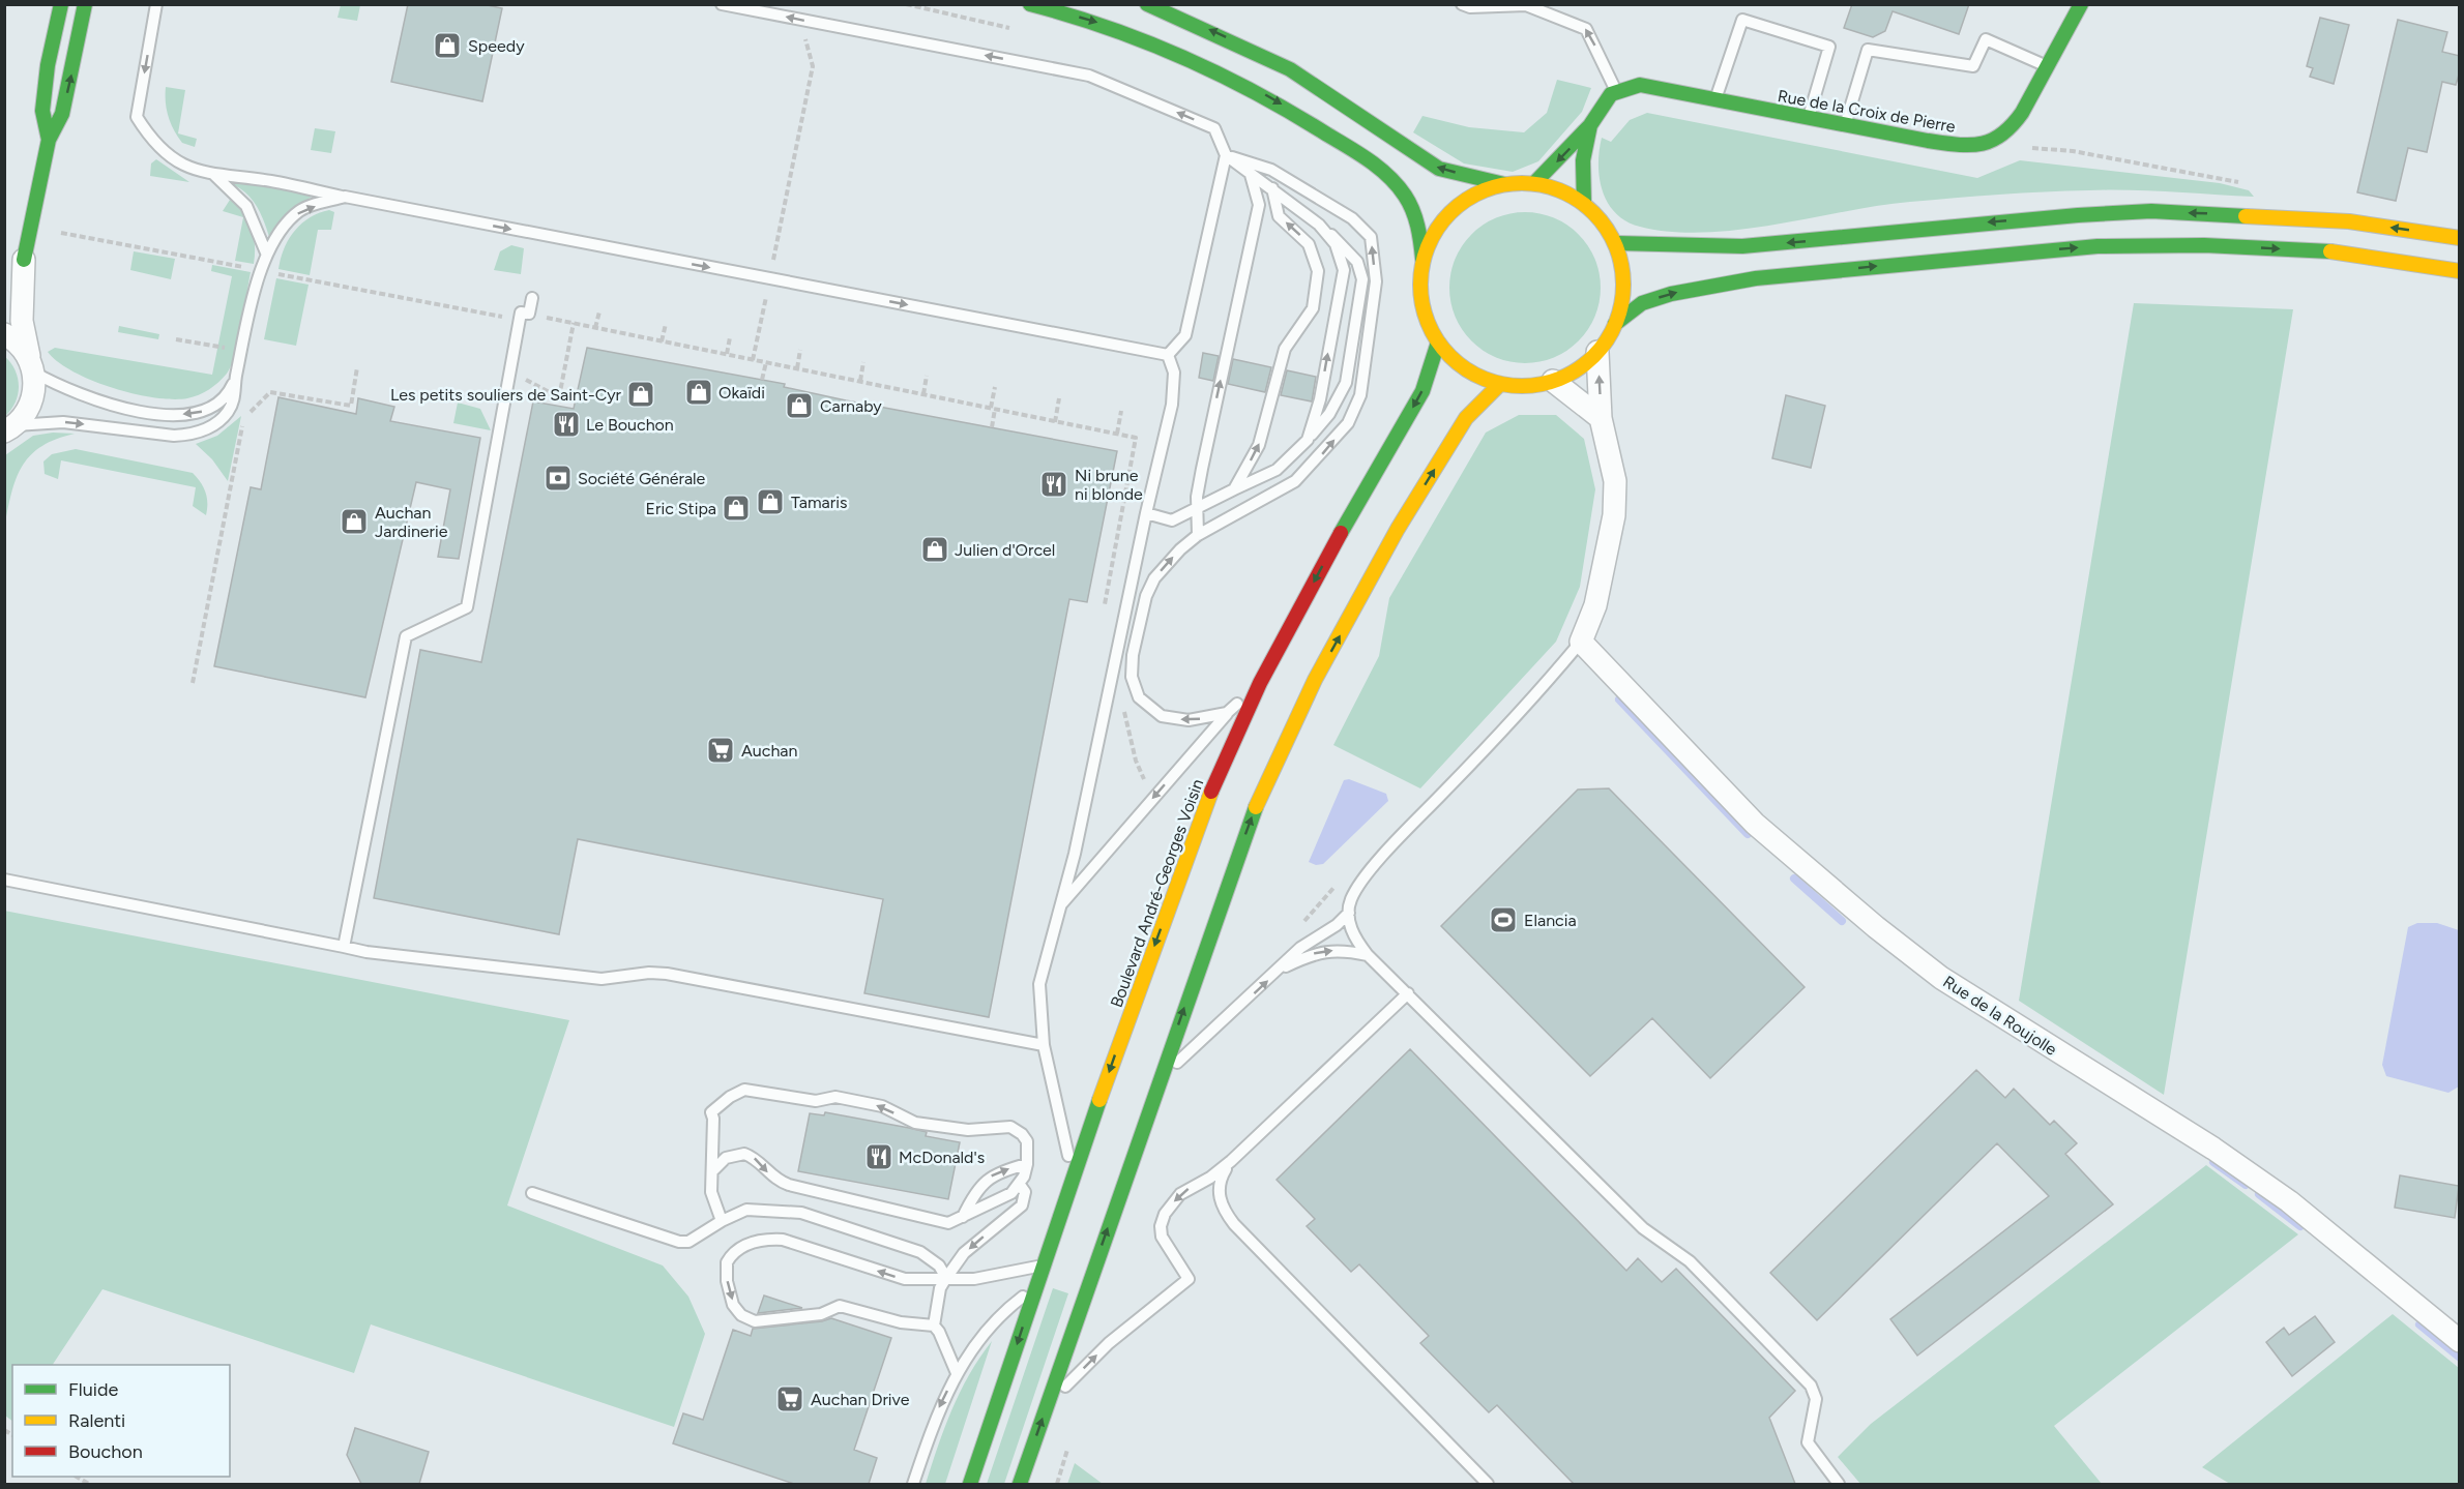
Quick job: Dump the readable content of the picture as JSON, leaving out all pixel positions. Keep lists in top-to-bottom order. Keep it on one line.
{"streets":{"main road":["Rue de la Croix de Pierre","Boulevard André-Georges Voisin"],"street":["Rue de la Roujolle"]},"places":{"shop":["Speedy","Okaïdi","Les petits souliers de Saint-Cyr","Carnaby","Tamaris","Eric Stipa","Auchan Jardinerie","Julien d'Orcel"],"restaurant":["Le Bouchon","Ni brune ni blonde","McDonald's"],"bank":["Société Générale"],"supermarket":["Auchan","Auchan Drive"],"sports":["Elancia"]},"legend":["Fluide","Ralenti","Bouchon"]}
